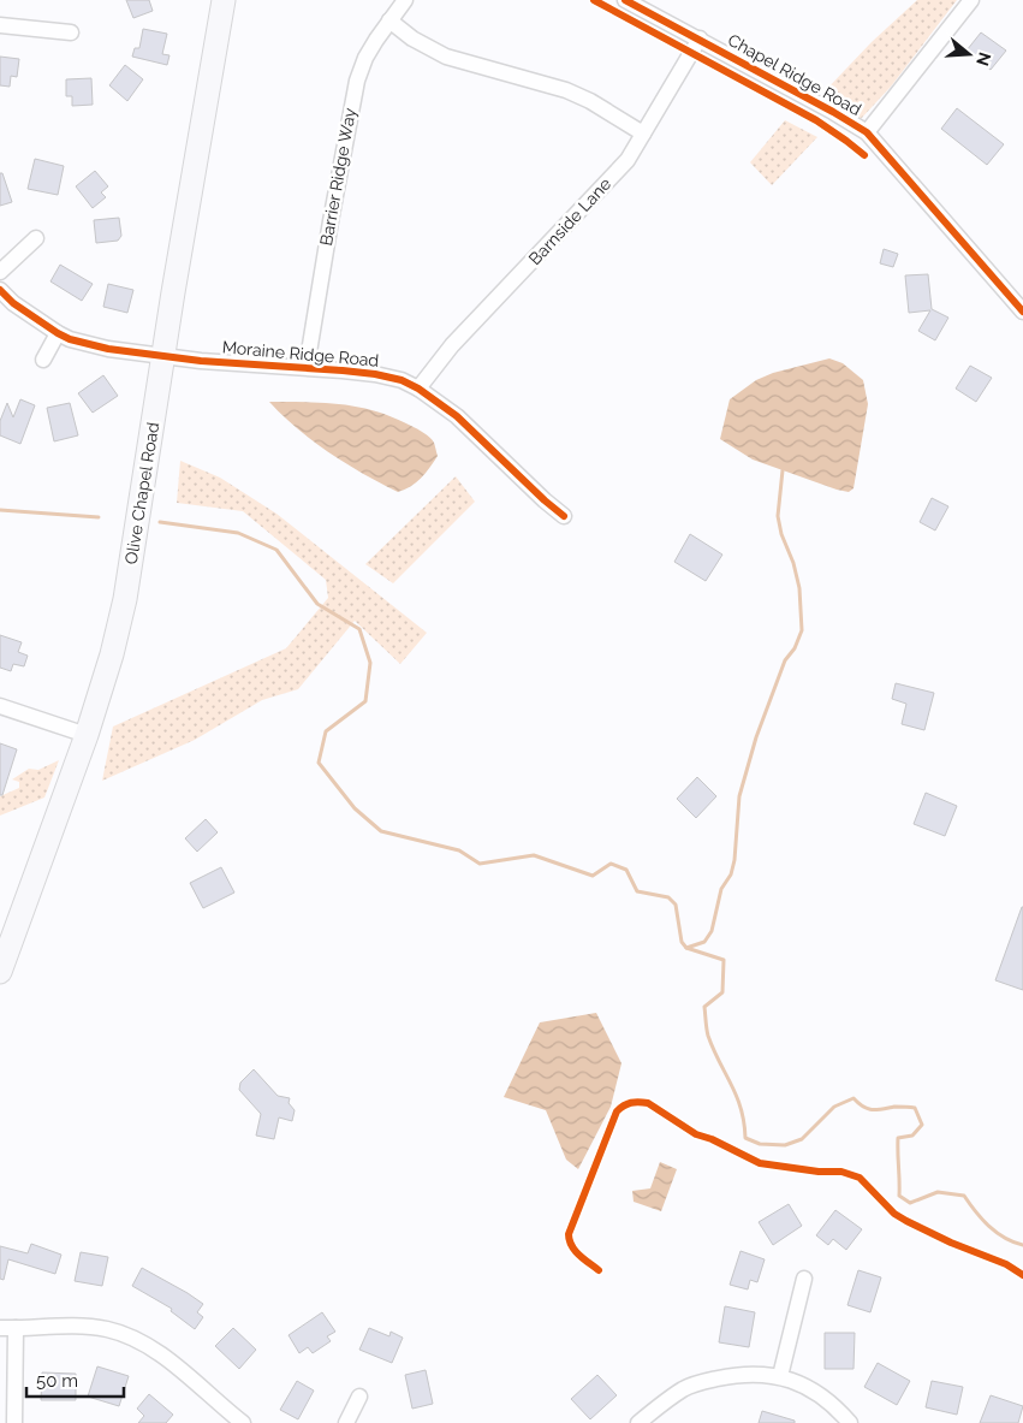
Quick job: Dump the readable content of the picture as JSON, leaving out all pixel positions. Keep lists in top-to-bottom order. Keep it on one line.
{"streets":{"main road":["Olive Chapel Road"],"street":["Chapel Ridge Road","Barrier Ridge Way","Barnside Lane","Moraine Ridge Road"]},"crossings":[["Chapel Ridge Road","Barnside Lane"],["Barrier Ridge Way","Moraine Ridge Road"],["Barnside Lane","Moraine Ridge Road"],["Moraine Ridge Road","Olive Chapel Road"]],"scale_bar":"50 m","north":"right"}
